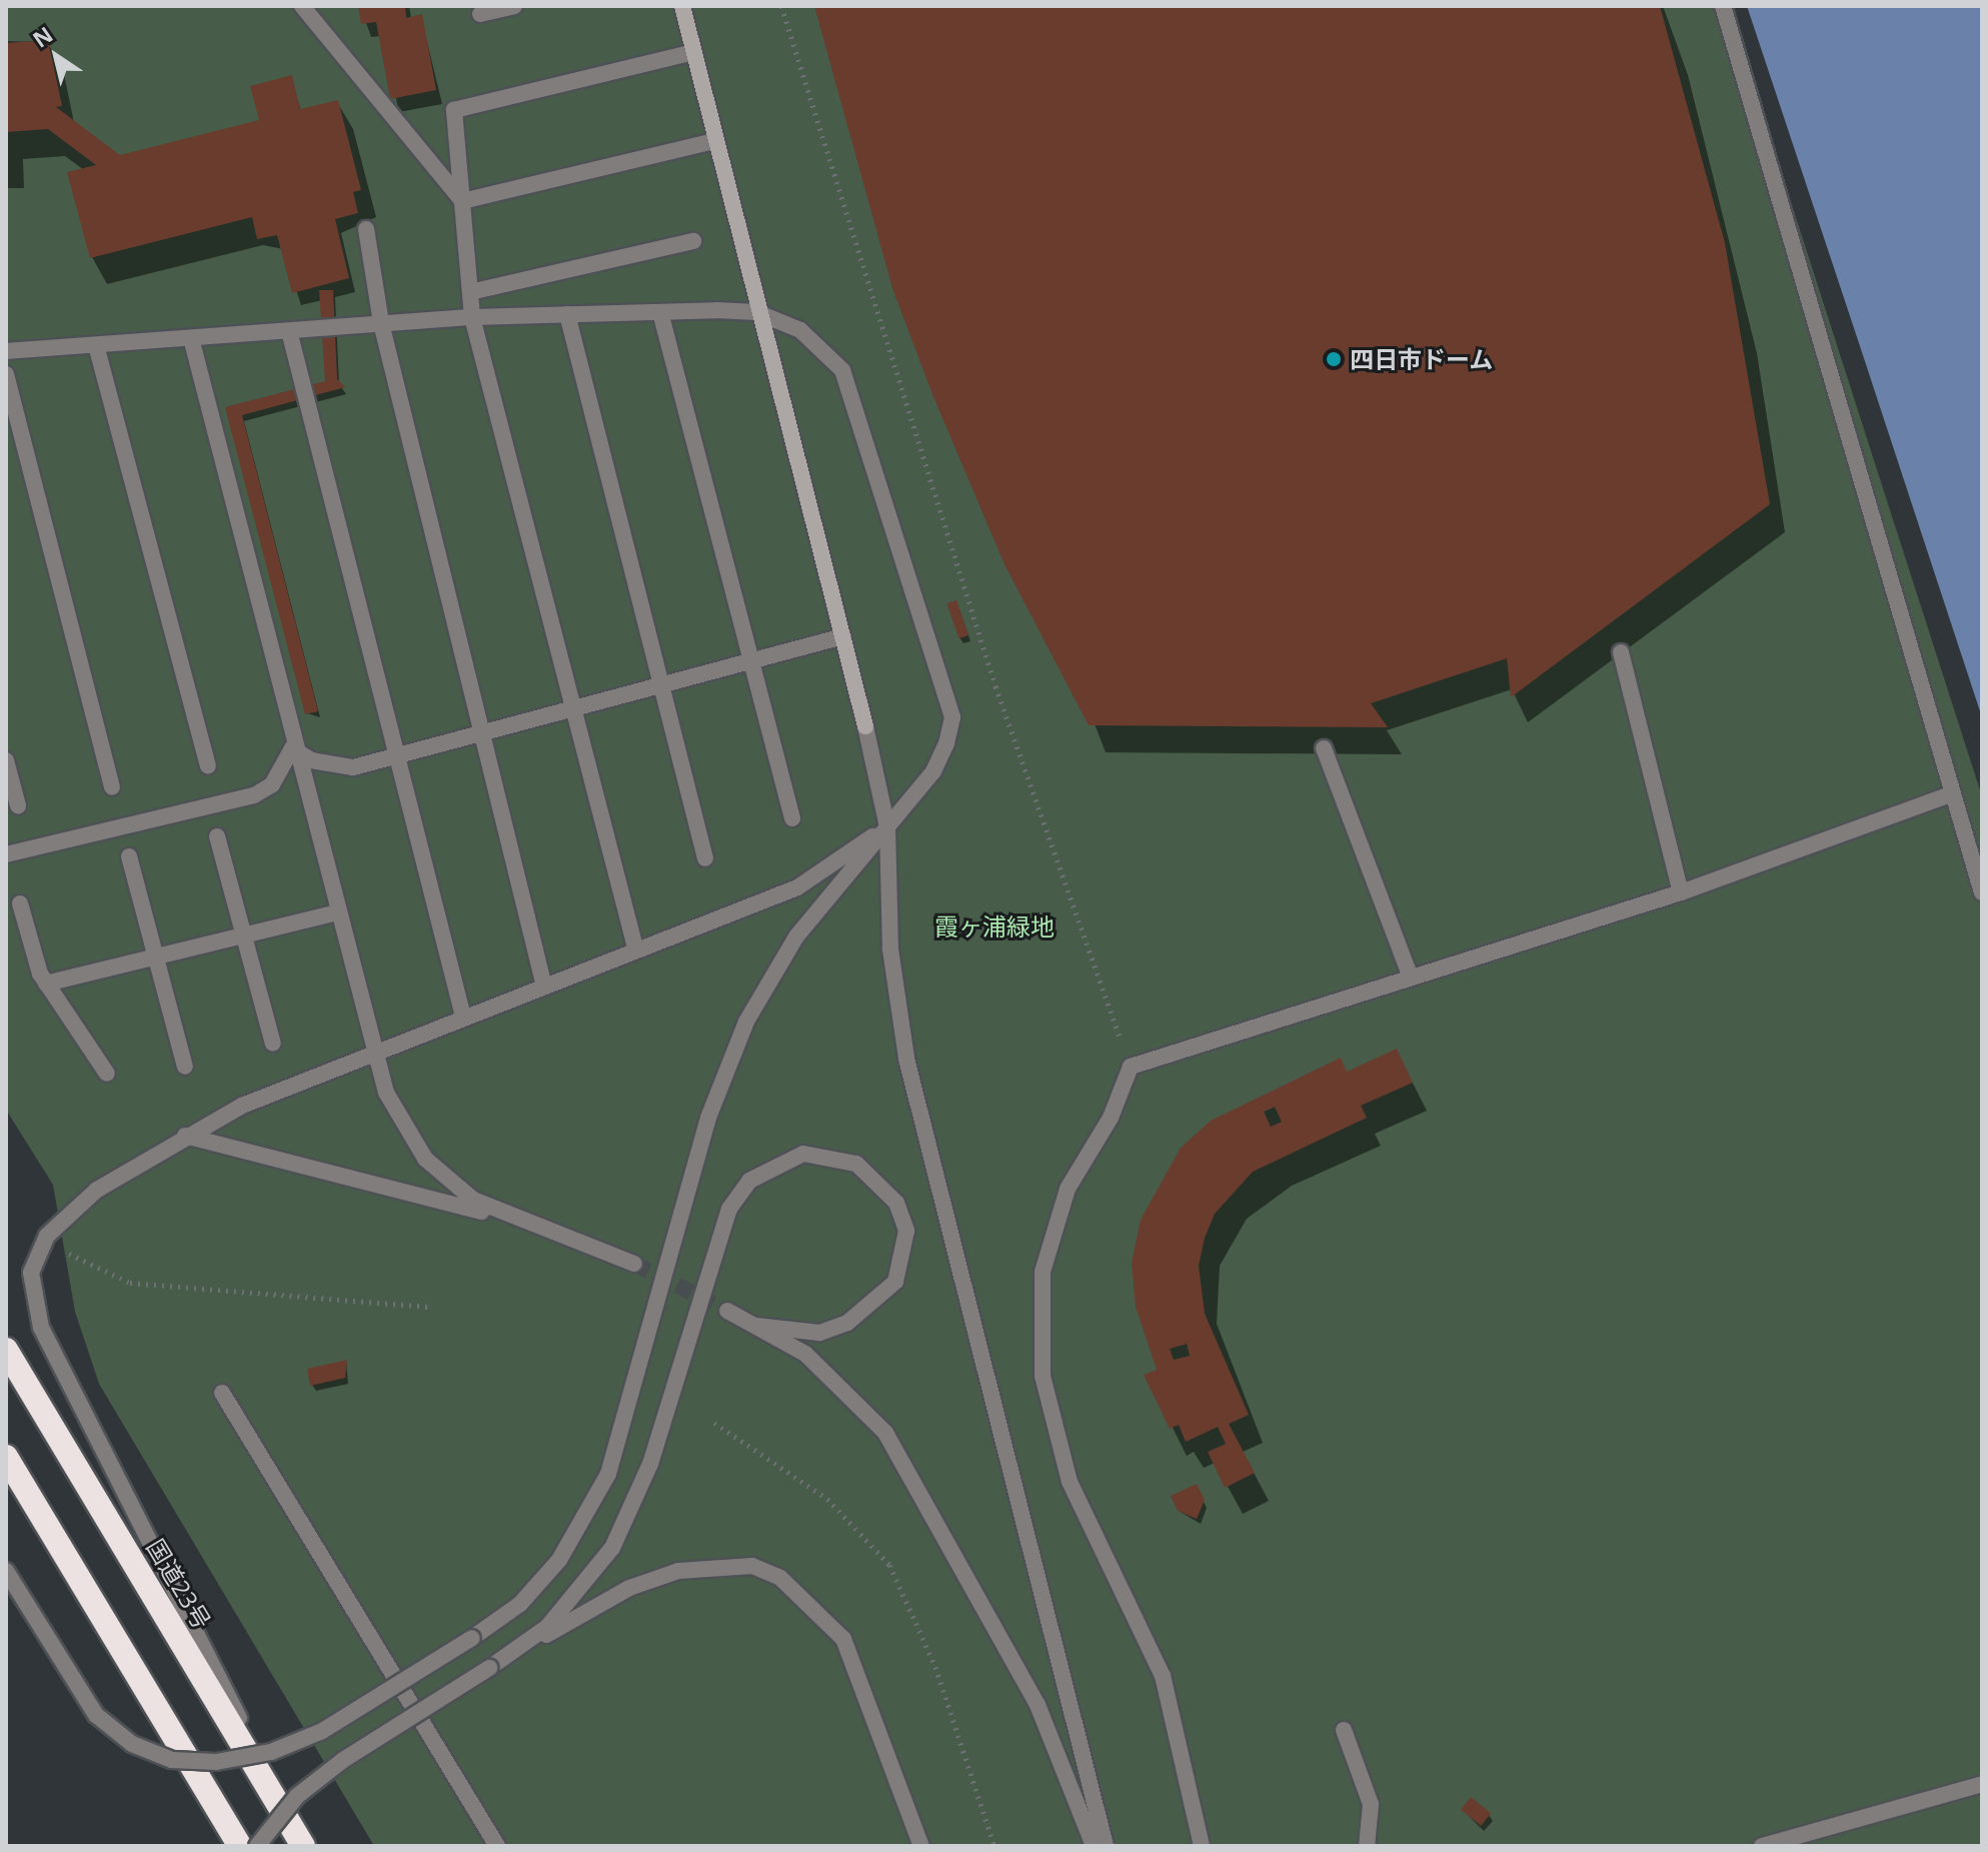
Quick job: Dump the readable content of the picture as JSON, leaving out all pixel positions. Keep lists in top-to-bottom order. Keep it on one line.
{"streets":{"highway":["国道23号"]},"parks":["霞ヶ浦緑地"],"places":["四日市ドーム"],"north":"top left"}
